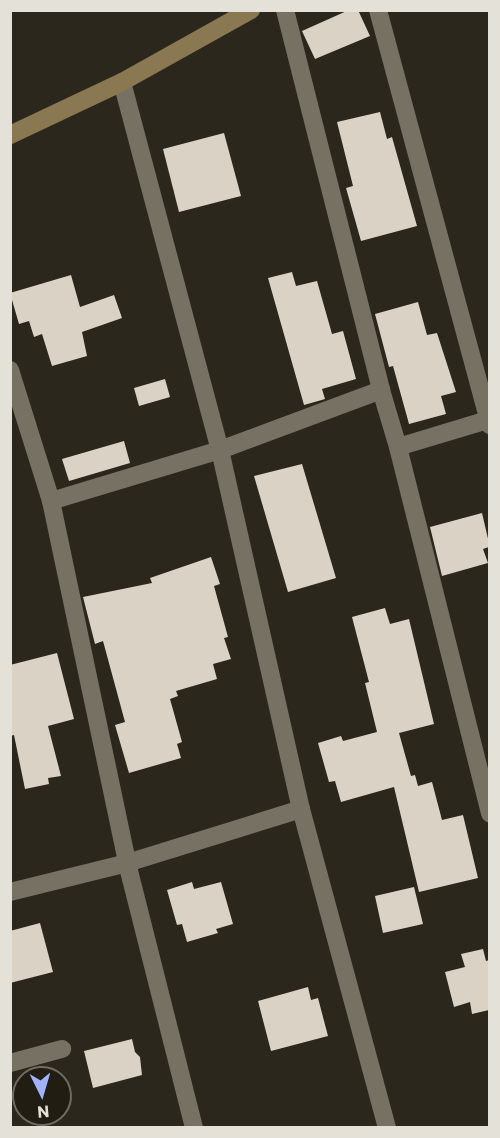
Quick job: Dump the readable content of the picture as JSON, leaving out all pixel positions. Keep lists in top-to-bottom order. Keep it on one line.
{"north":"bottom"}
